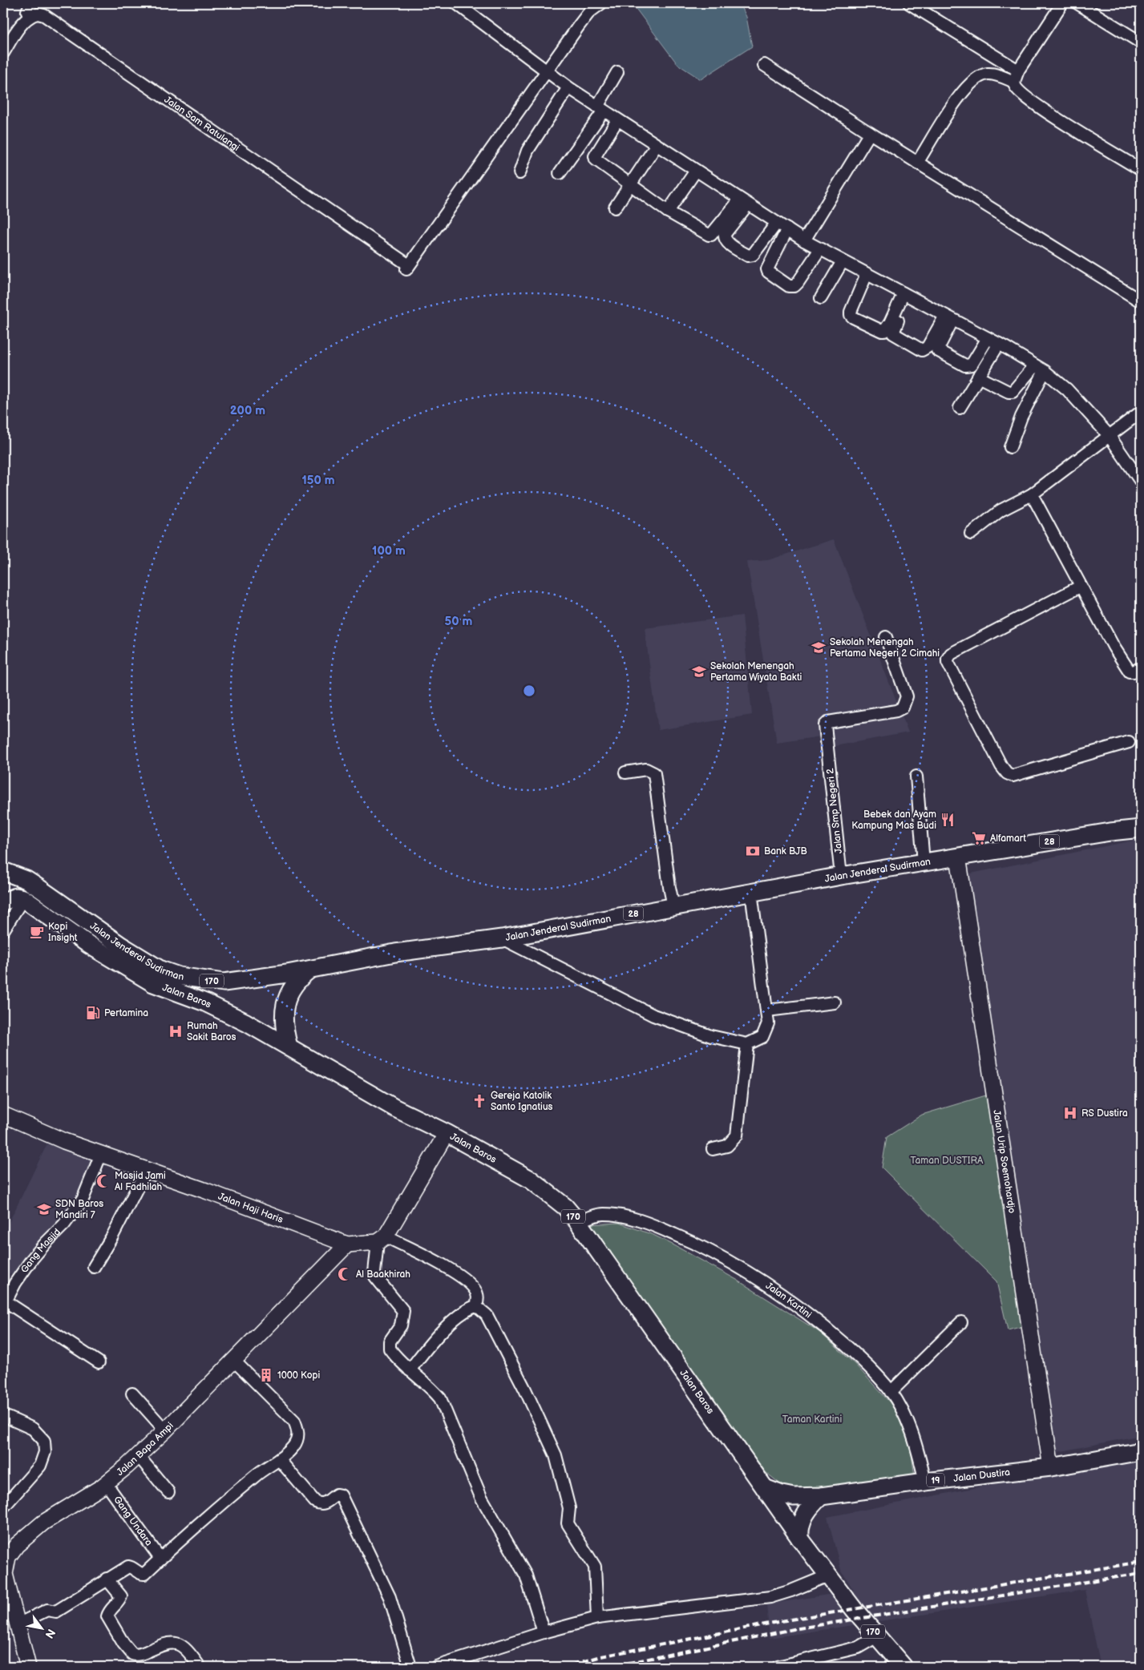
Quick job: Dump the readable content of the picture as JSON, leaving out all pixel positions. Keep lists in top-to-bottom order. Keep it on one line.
{"streets":{"main road":["28","Jalan Jenderal Sudirman","170","Jalan Baros","Jalan Dustira","19"],"street":["Jalan Sam Ratulangi","Jalan Smp Negeri 2","Jalan Urip Soemohardjo","Jalan Haji Haris","Gang Masjid","Jalan Kartini","Jalan Bapa Ampi","Gang Undara"]},"crossings":[["Jalan Smp Negeri 2","Jalan Jenderal Sudirman"],["Jalan Jenderal Sudirman","Jalan Urip Soemohardjo"],["170","Jalan Baros"],["Jalan Baros","Jalan Kartini"],["Jalan Baros","Jalan Dustira"],["Jalan Urip Soemohardjo","Jalan Dustira"],["Jalan Haji Haris","Gang Masjid"],["Jalan Haji Haris","Jalan Bapa Ampi"],["Jalan Kartini","Jalan Dustira"],["Jalan Bapa Ampi","Gang Undara"]],"parks":["Taman DUSTIRA","Taman Kartini"],"places":{"school or university":["Sekolah Menengah Pertama Negeri 2 Cimahi","Sekolah Menengah Pertama Wiyata Bakti","SDN Baros Mandiri 7"],"restaurant":["Bebek dan Ayam Kampung Mas Budi"],"supermarket":["Alfamart"],"bank":["Bank BJB"],"cafe":["Kopi Insight"],"fuel station":["Pertamina"],"hospital":["Rumah Sakit Baros","RS Dustira"],"church":["Gereja Katolik Santo Ignatius"],"mosque":["Masjid Jami Al Fadhilah","Al Baakhirah"],"building":["1000 Kopi"]},"north":"bottom right","rings":["200 m","150 m","100 m","50 m"]}
